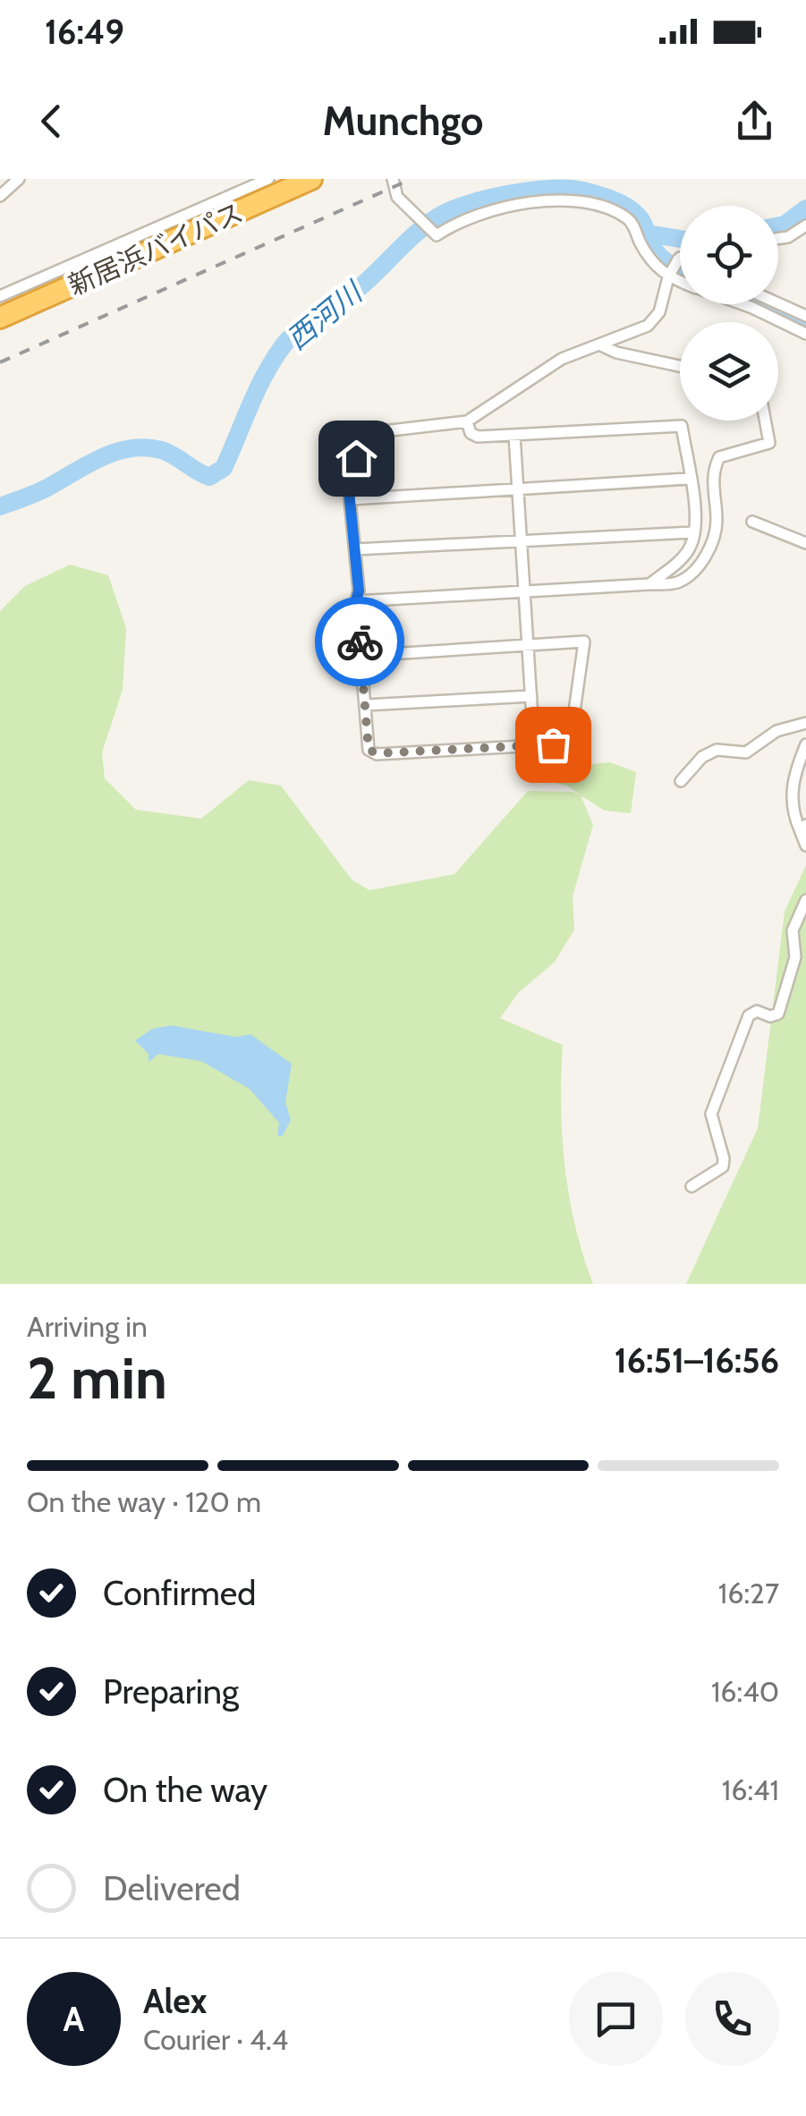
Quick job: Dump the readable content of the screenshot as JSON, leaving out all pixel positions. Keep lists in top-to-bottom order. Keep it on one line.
{"streets":{"highway":["新居浜バイパス"]},"water":["西河川"],"page":{"status":"16:49","header":"Munchgo","heading":["2 min","Arriving in","16:51–16:56"],"panel":["Alex","Courier · 4.4"],"bar":"On the way · 120 m","list":[["Confirmed","16:27"],["Preparing","16:40"],["On the way","16:41"],"Delivered"],"round":"A"}}
